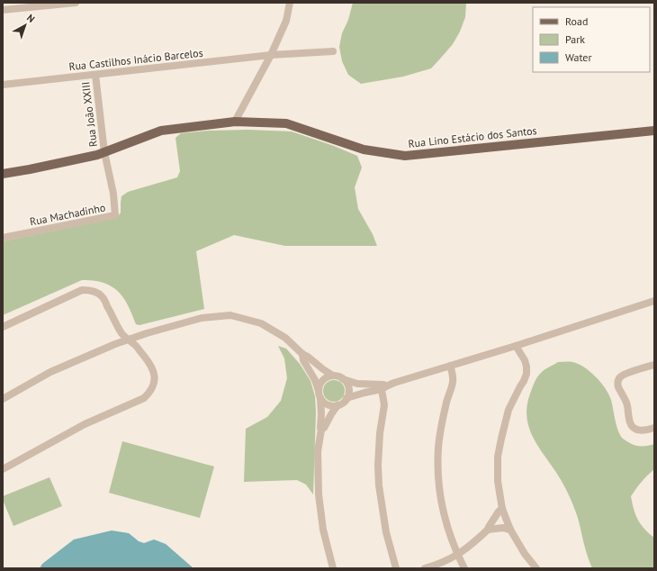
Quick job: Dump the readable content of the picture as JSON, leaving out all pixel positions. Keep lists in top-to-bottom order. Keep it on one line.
{"streets":{"main road":["Rua Lino Estácio dos Santos"],"street":["Rua Castilhos Inácio Barcelos","Rua João XXIII","Rua Machadinho"]},"crossings":[["Rua Castilhos Inácio Barcelos","Rua João XXIII"],["Rua João XXIII","Rua Lino Estácio dos Santos"],["Rua João XXIII","Rua Machadinho"],["Rua Lino Estácio dos Santos","Rua Machadinho"]],"legend":["Road","Park","Water"],"north":"top right"}
